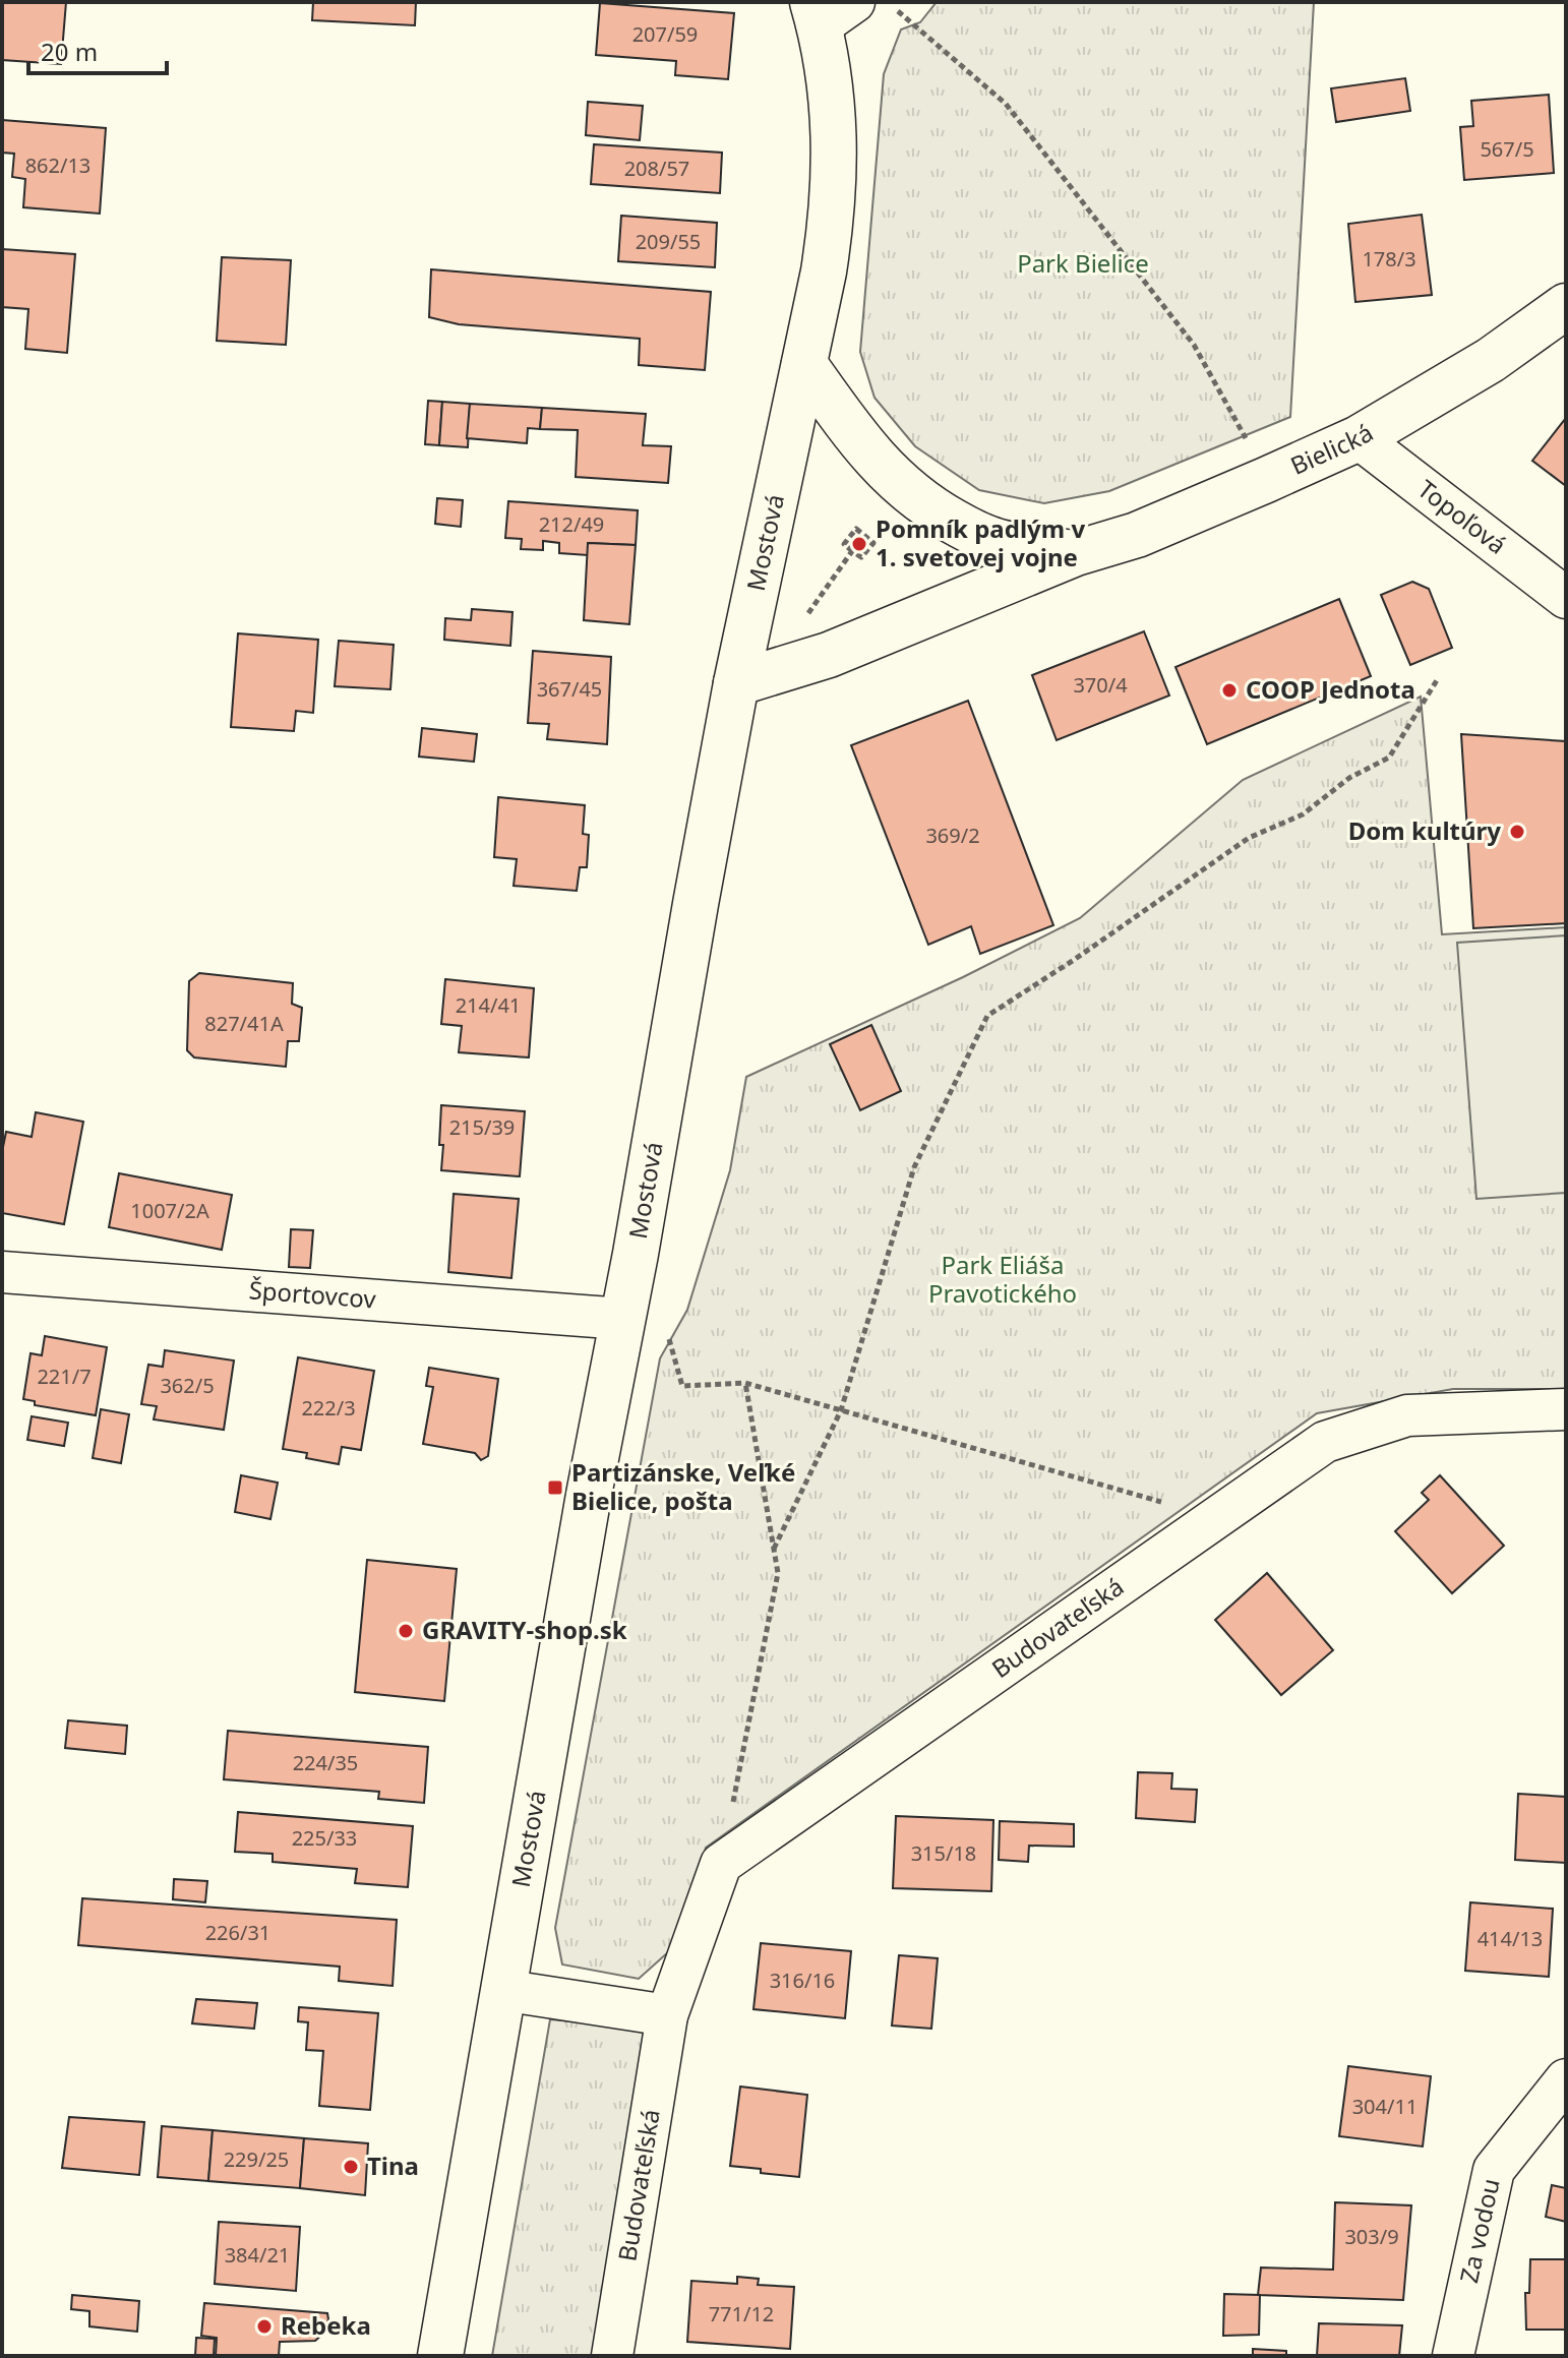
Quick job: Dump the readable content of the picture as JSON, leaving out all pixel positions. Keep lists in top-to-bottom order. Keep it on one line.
{"streets":{"main road":["Bielická","Mostová"],"street":["Topoľová","Športovcov","Budovateľská","Za vodou"]},"crossings":[["Bielická","Topoľová"],["Bielická","Mostová"],["Mostová","Športovcov"]],"parks":["Park Bielice","Park Eliáša Pravotického"],"places":{"other":["Pomník padlým v 1. svetovej vojne","COOP Jednota","Dom kultúry","GRAVITY-shop.sk","Tina","Rebeka"],"transit":["Partizánske, Veľké Bielice, pošta"]},"house_numbers":["207/59","567/5","862/13","208/57","209/55","178/3","212/49","370/4","367/45","369/2","214/41","827/41A","215/39","1007/2A","221/7","362/5","222/3","224/35","225/33","315/18","226/31","414/13","316/16","304/11","229/25","303/9","384/21","771/12"],"scale_bar":"20 m"}
